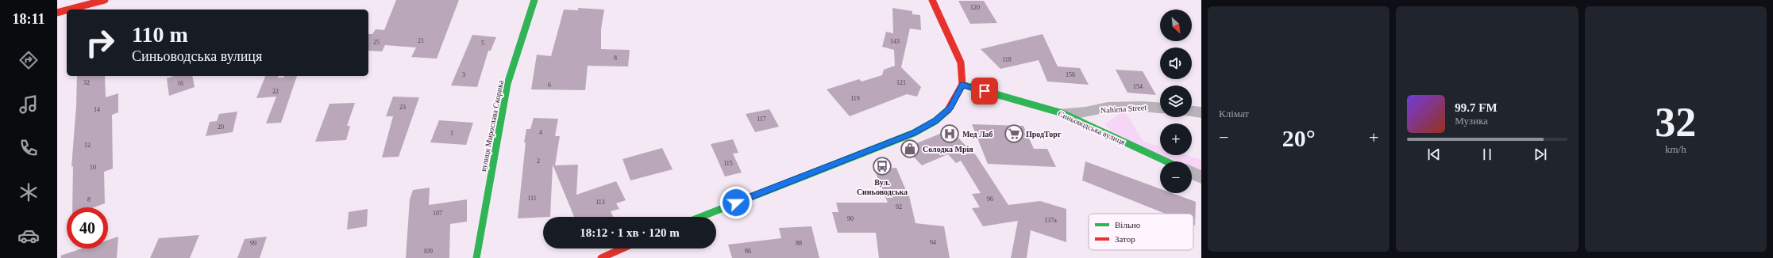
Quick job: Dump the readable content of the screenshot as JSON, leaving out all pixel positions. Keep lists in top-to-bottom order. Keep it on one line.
{"streets":{"street":["Nahirna Street","вулиця Мирослава Скорика","Синьоводська вулиця"]},"crossings":[["Nahirna Street","Синьоводська вулиця"]],"places":{"hospital":["Мед Лаб"],"supermarket":["ПродТорг"],"shop":["Солодка Мрія"],"bus stop":["Вул. Синьоводська"]},"house_numbers":["120","21","143","25","5","8","118","3","156","32","121","16","6","154","22","119","23","14","117","20","4","1","12","2","115","10","111","96","8","113","92","107","90","137а","94","99","88","109","86"],"legend":["Вільно","Затор"],"north":"bottom right","page":{"tabs":"18:11","tile":["Клімат",["32","km/h"]],"map_buttons":["+","−"],"turn":["110 m","Синьоводська вулиця"],"song":["99.7 FM","Музика"],"heat":["−","20°","+"],"limit":"40","trip":"18:12 · 1 хв · 120 m"}}
